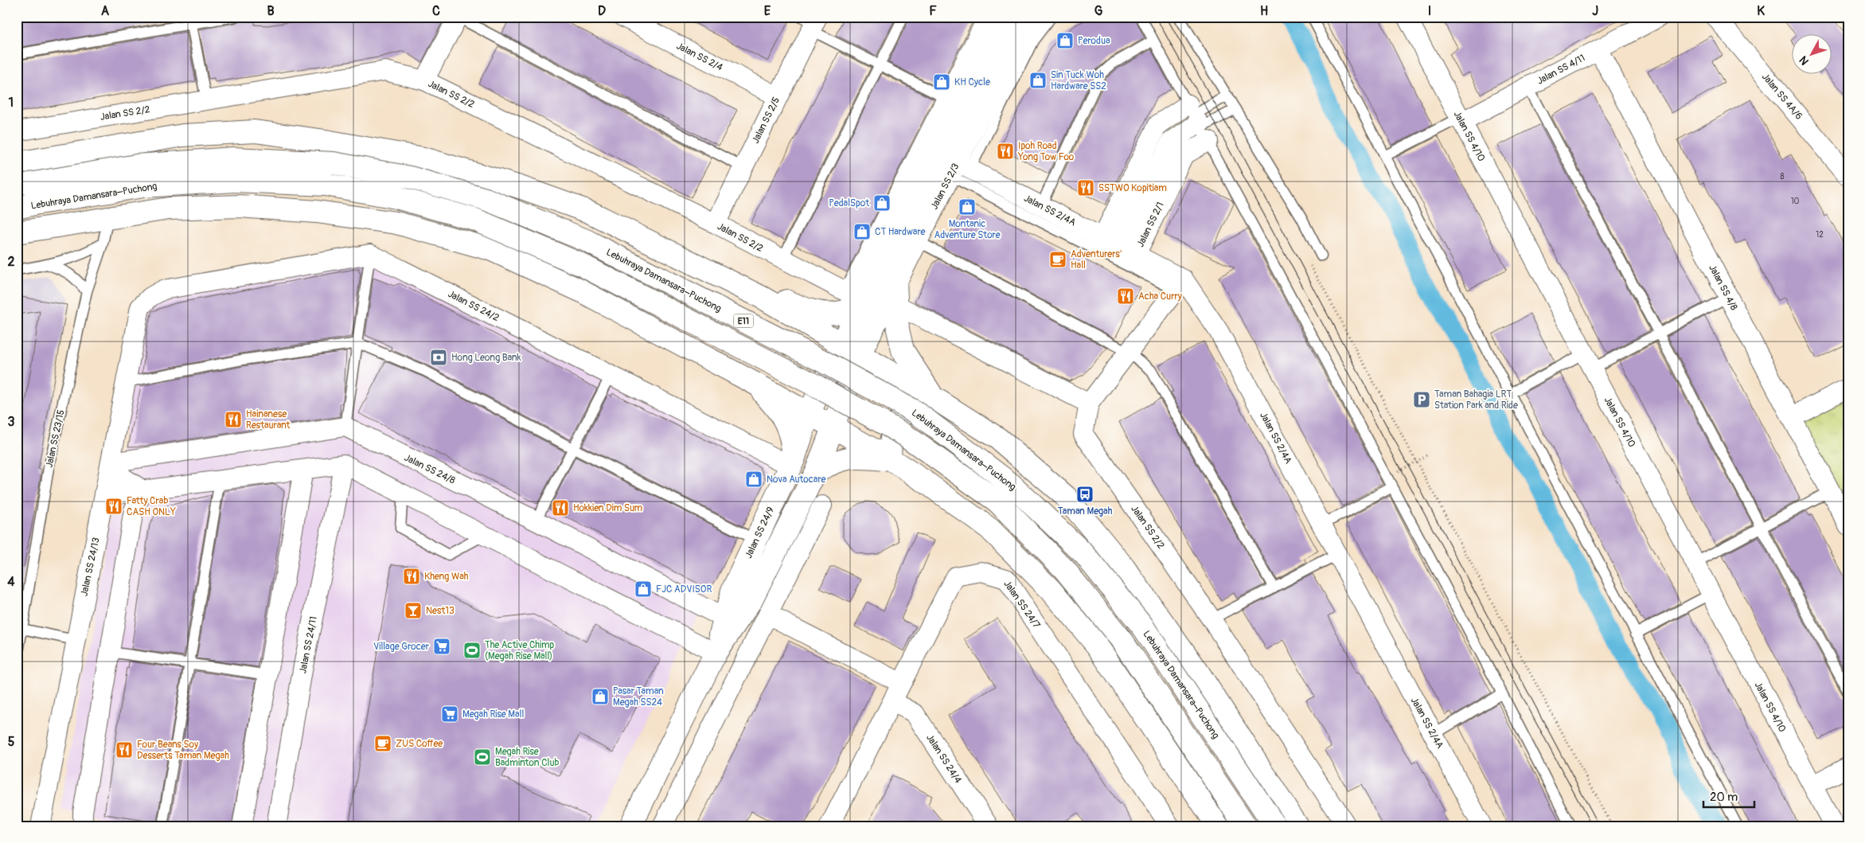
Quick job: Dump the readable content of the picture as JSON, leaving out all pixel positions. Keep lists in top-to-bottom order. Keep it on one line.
{"streets":{"main road":["Jalan SS 2/3","Lebuhraya Damansara–Puchong","E11","Jalan SS 24/9"],"street":["Jalan SS 2/4","Jalan SS 4/11","Jalan SS 2/2","Jalan SS 4A/6","Jalan SS 2/5","Jalan SS 4/10","Jalan SS 2/4A","Jalan SS 2/1","Jalan SS 4/8","Jalan SS 24/2","Jalan SS 24/8","Jalan SS 24/13","Jalan SS 24/7","Jalan SS 24/11","Jalan SS 24/4"],"lane":["Jalan SS 23/15"]},"crossings":[["Jalan SS 2/4","Jalan SS 2/5"],["Jalan SS 4/11","Jalan SS 4/10"],["Jalan SS 4/11","Jalan SS 4/8"],["Jalan SS 2/2","Jalan SS 2/5"],["Jalan SS 2/3","Jalan SS 2/4A"],["Jalan SS 2/3","Jalan SS 24/9"],["Jalan SS 2/4A","Jalan SS 2/1"],["Jalan SS 24/2","Jalan SS 24/9"],["Jalan SS 24/2","Jalan SS 24/13"],["Jalan SS 24/8","Jalan SS 24/9"],["Jalan SS 24/7","Jalan SS 24/4"]],"places":{"shop":["Perodua","Sin Tuck Woh Hardware SS2","KH Cycle","PedalSpot","Montanic Adventure Store","CT Hardware","Nova Autocare","FJC ADVISOR","Pasar Taman Megah SS24"],"restaurant":["Ipoh Road Yong Tow Foo","SSTWO Kopitiam","Acha Curry","Hainanese Restaurant","Fatty Crab CASH ONLY","Hokkien Dim Sum","Kheng Wah","Four Beans Soy Desserts Taman Megah"],"cafe":["Adventurers' Hall","ZUS Coffee"],"bank":["Hong Leong Bank"],"parking":["Taman Bahagia LRT Station Park and Ride"],"bus stop":["Taman Megah"],"bar":["Nest13"],"supermarket":["Village Grocer","Megah Rise Mall"],"sports":["The Active Chimp (Megah Rise Mall)","Megah Rise Badminton Club"]},"house_numbers":["8","10","12"],"scale_bar":"20 m","north":"bottom left","grid":{"columns":["A","B","C","D","E","F","G","H","I","J","K"],"rows":["1","2","3","4","5"]}}
